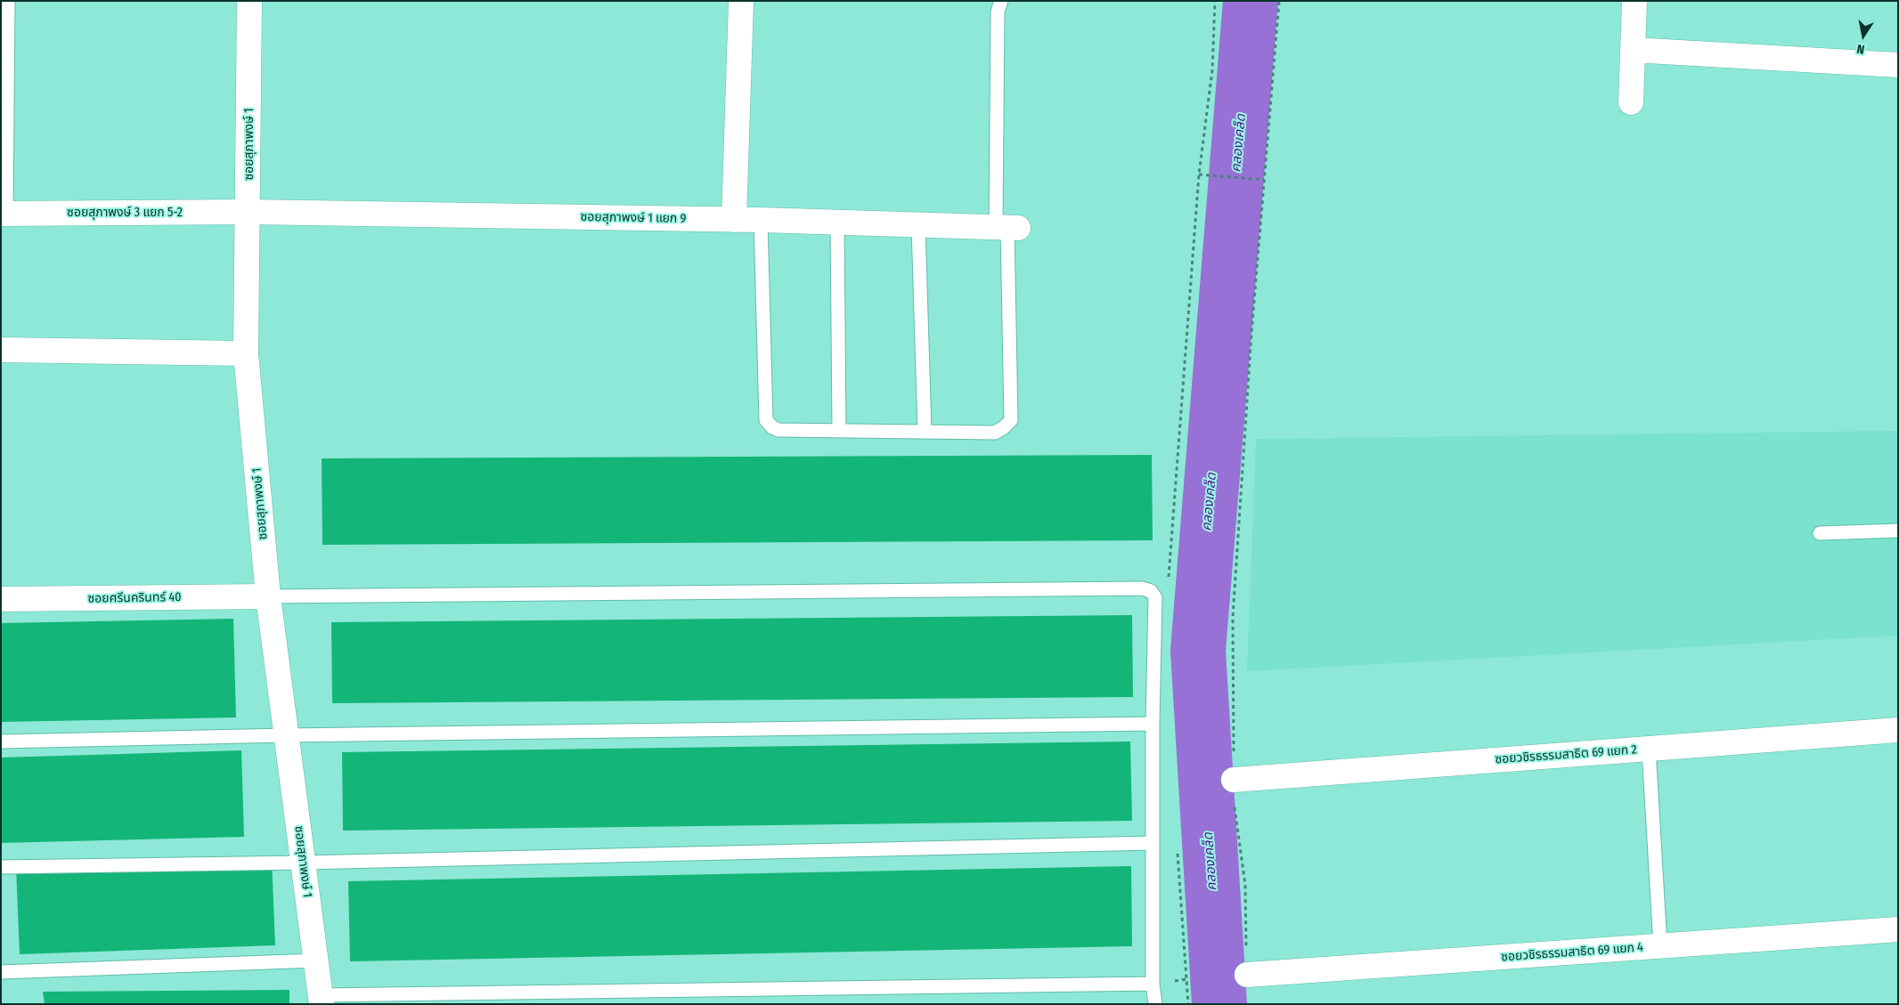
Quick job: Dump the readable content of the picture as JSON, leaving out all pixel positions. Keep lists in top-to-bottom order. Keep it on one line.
{"streets":{"street":["ซอยสุภาพงษ์ 1","ซอยสุภาพงษ์ 3 แยก 5-2","ซอยสุภาพงษ์ 1 แยก 9","ซอยศรีนครินทร์ 40","ซอยวชิรธรรมสาธิต 69 แยก 2","ซอยวชิรธรรมสาธิต 69 แยก 4"]},"crossings":[["ซอยสุภาพงษ์ 1","ซอยสุภาพงษ์ 3 แยก 5-2"],["ซอยสุภาพงษ์ 1","ซอยสุภาพงษ์ 1 แยก 9"],["ซอยสุภาพงษ์ 1","ซอยศรีนครินทร์ 40"],["ซอยสุภาพงษ์ 3 แยก 5-2","ซอยสุภาพงษ์ 1 แยก 9"]],"water":["คลองเคล็ด"],"north":"bottom"}
